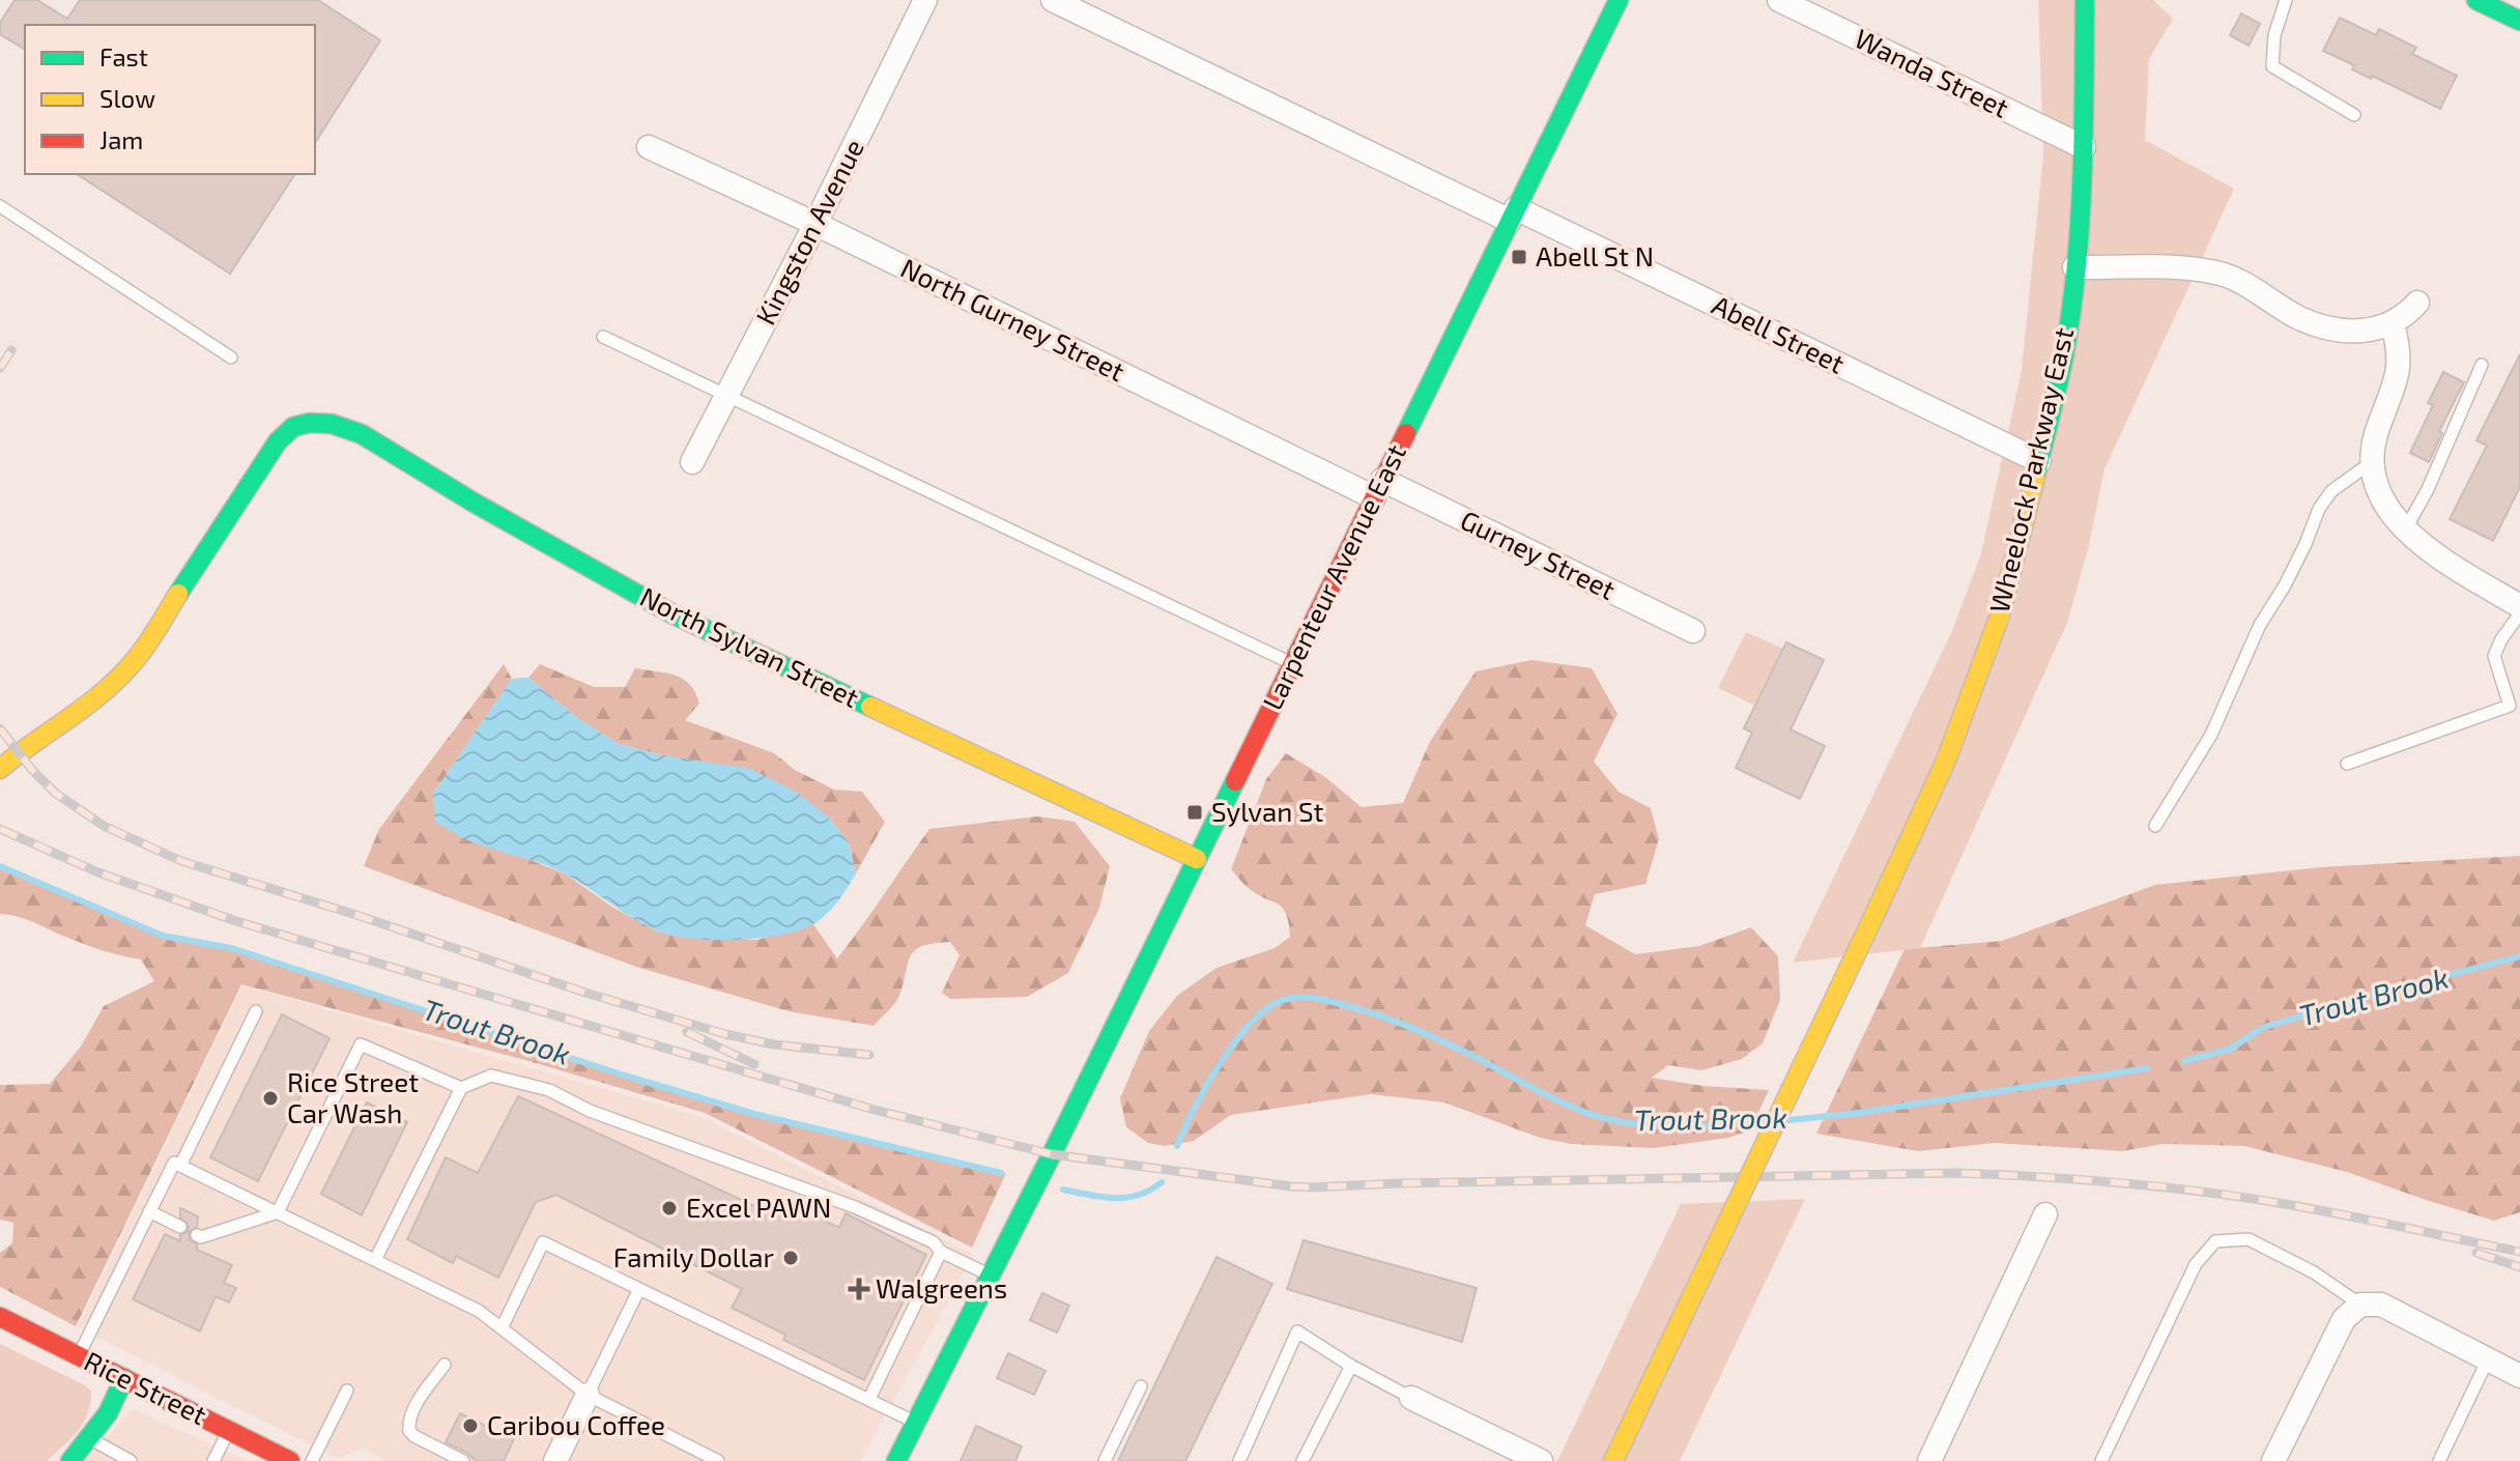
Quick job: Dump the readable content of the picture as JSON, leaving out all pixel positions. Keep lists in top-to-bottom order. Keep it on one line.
{"streets":{"street":["Wanda Street","Kingston Avenue","North Gurney Street","Abell Street","Wheelock Parkway East","Gurney Street","Larpenteur Avenue East","North Sylvan Street","Rice Street"]},"crossings":[["Wanda Street","Wheelock Parkway East"],["Kingston Avenue","North Gurney Street"],["North Gurney Street","Gurney Street"],["North Gurney Street","Larpenteur Avenue East"],["Abell Street","Wheelock Parkway East"],["Abell Street","Larpenteur Avenue East"],["Gurney Street","Larpenteur Avenue East"],["Larpenteur Avenue East","North Sylvan Street"]],"water":["Trout Brook"],"places":{"transit":["Abell St N","Sylvan St"],"other":["Rice Street Car Wash","Excel PAWN","Family Dollar","Caribou Coffee"],"health":["Walgreens"]},"legend":["Fast","Slow","Jam"]}
